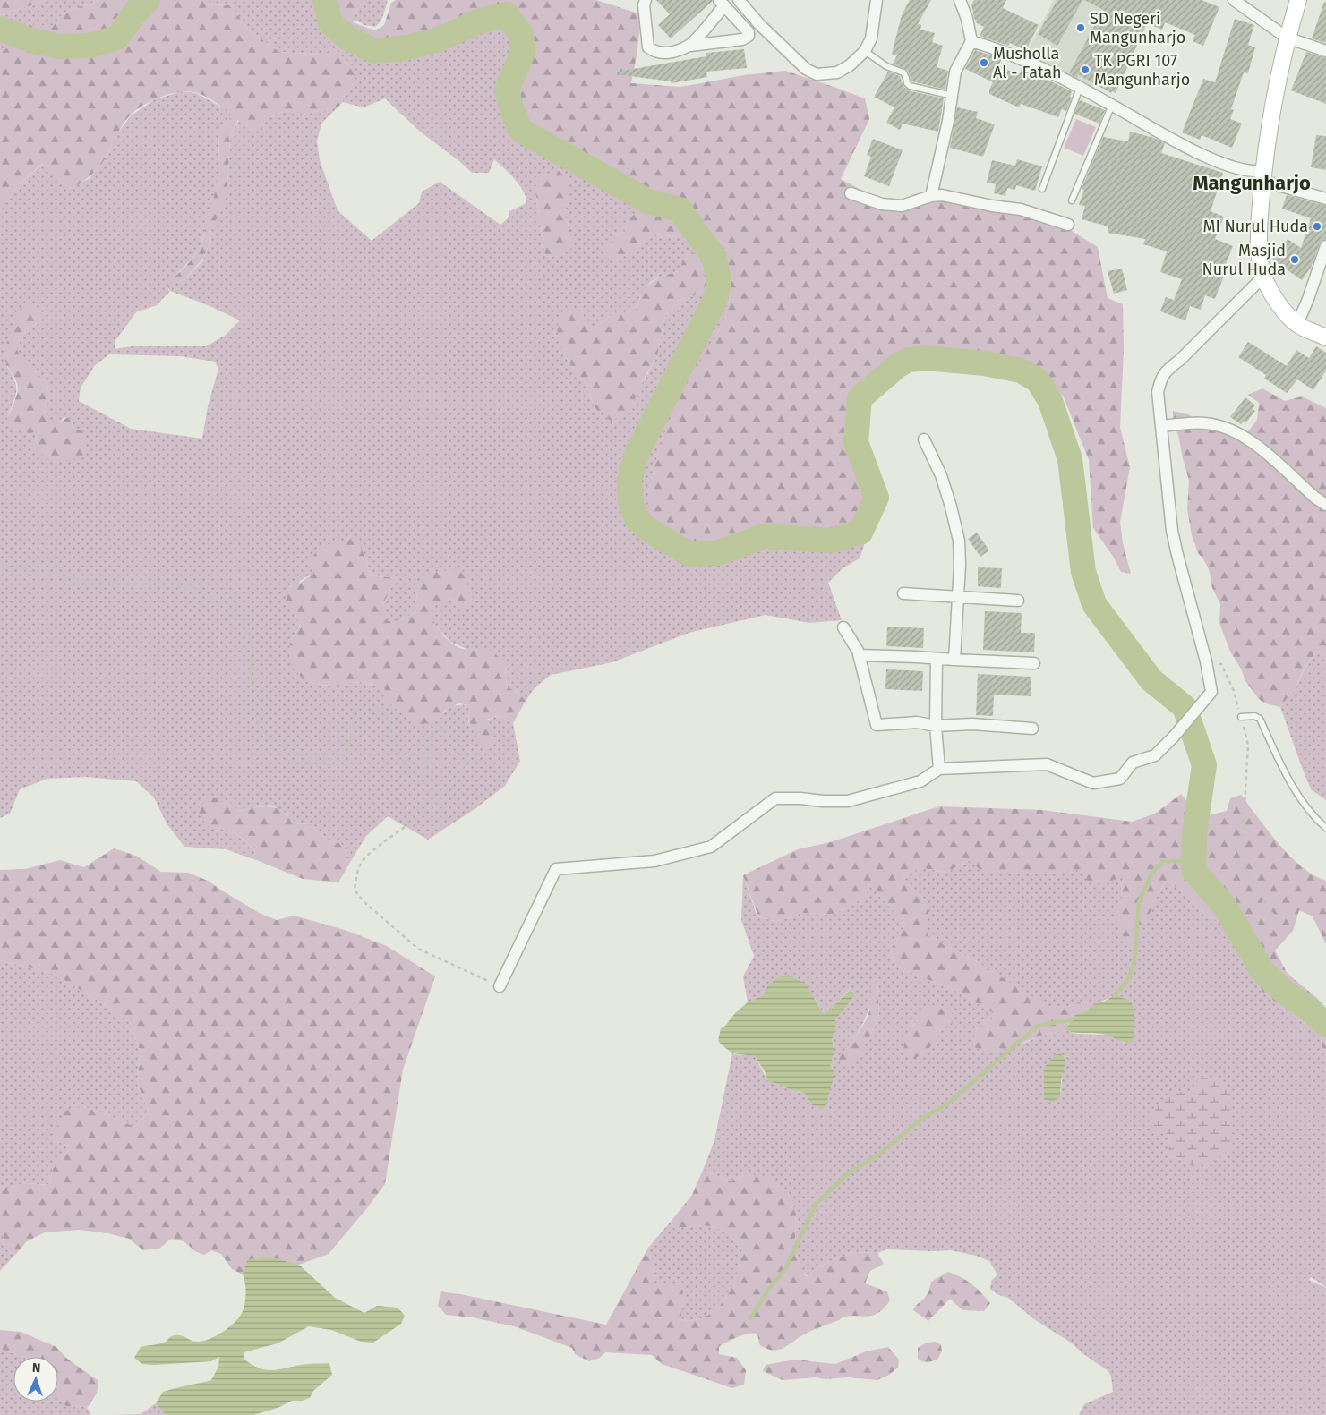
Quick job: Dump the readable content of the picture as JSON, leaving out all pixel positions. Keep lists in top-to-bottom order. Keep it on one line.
{"districts":["Mangunharjo"],"places":["SD Negeri Mangunharjo","Musholla Al - Fatah","TK PGRI 107 Mangunharjo","MI Nurul Huda","Masjid Nurul Huda"],"north":"top"}
